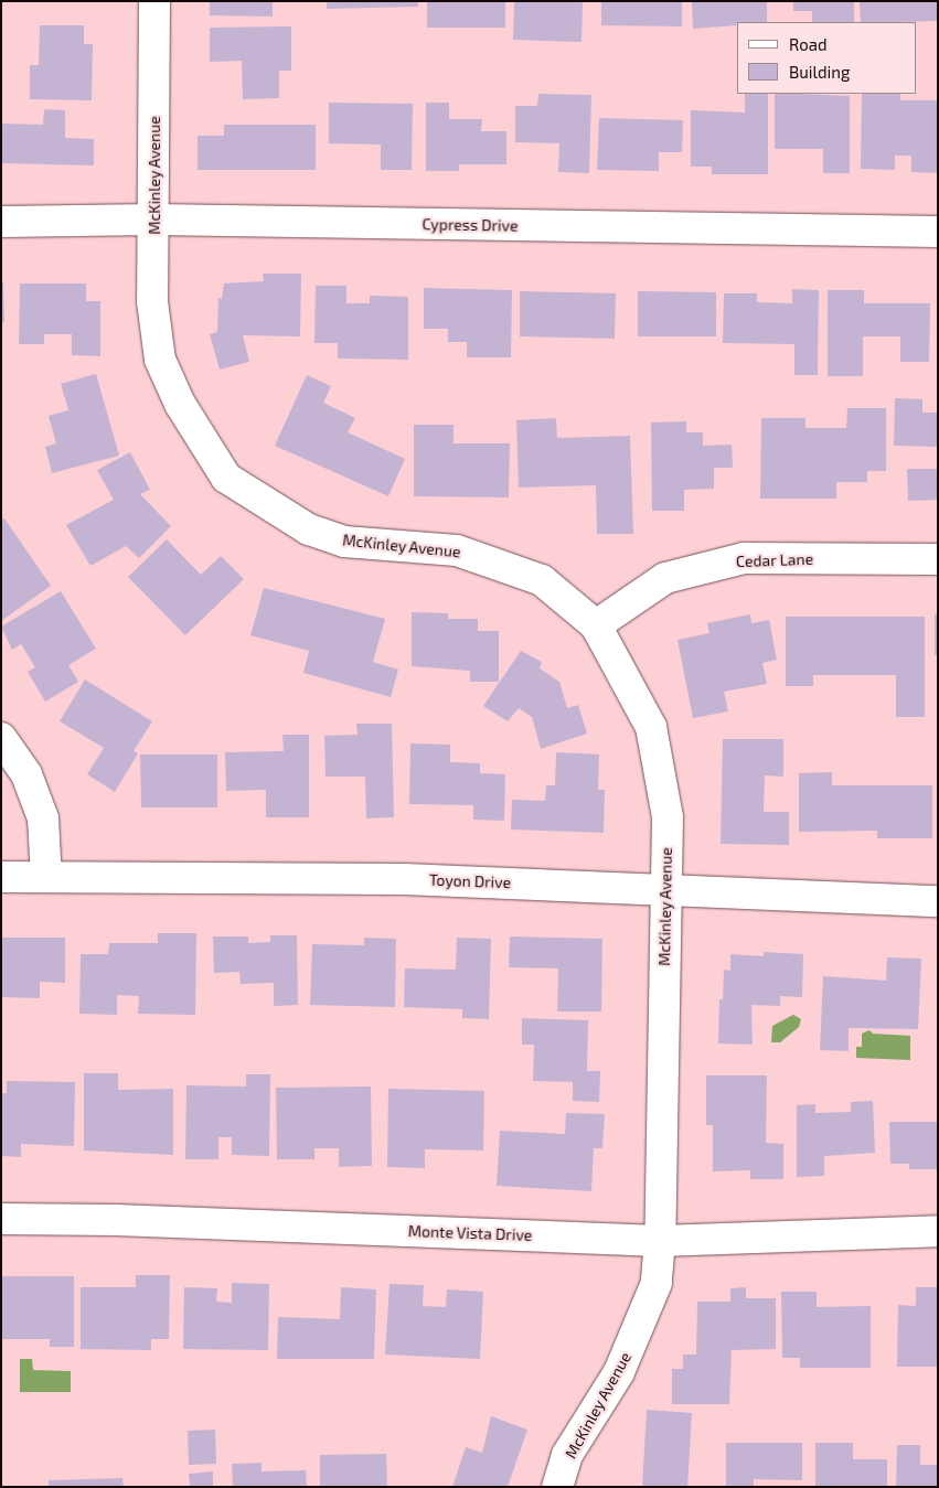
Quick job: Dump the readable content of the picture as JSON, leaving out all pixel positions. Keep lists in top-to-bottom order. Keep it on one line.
{"streets":{"street":["McKinley Avenue","Cypress Drive","Cedar Lane","Toyon Drive","Monte Vista Drive"]},"crossings":[["McKinley Avenue","Cypress Drive"],["McKinley Avenue","Cedar Lane"],["McKinley Avenue","Toyon Drive"],["McKinley Avenue","Monte Vista Drive"]],"legend":["Road","Building"]}
